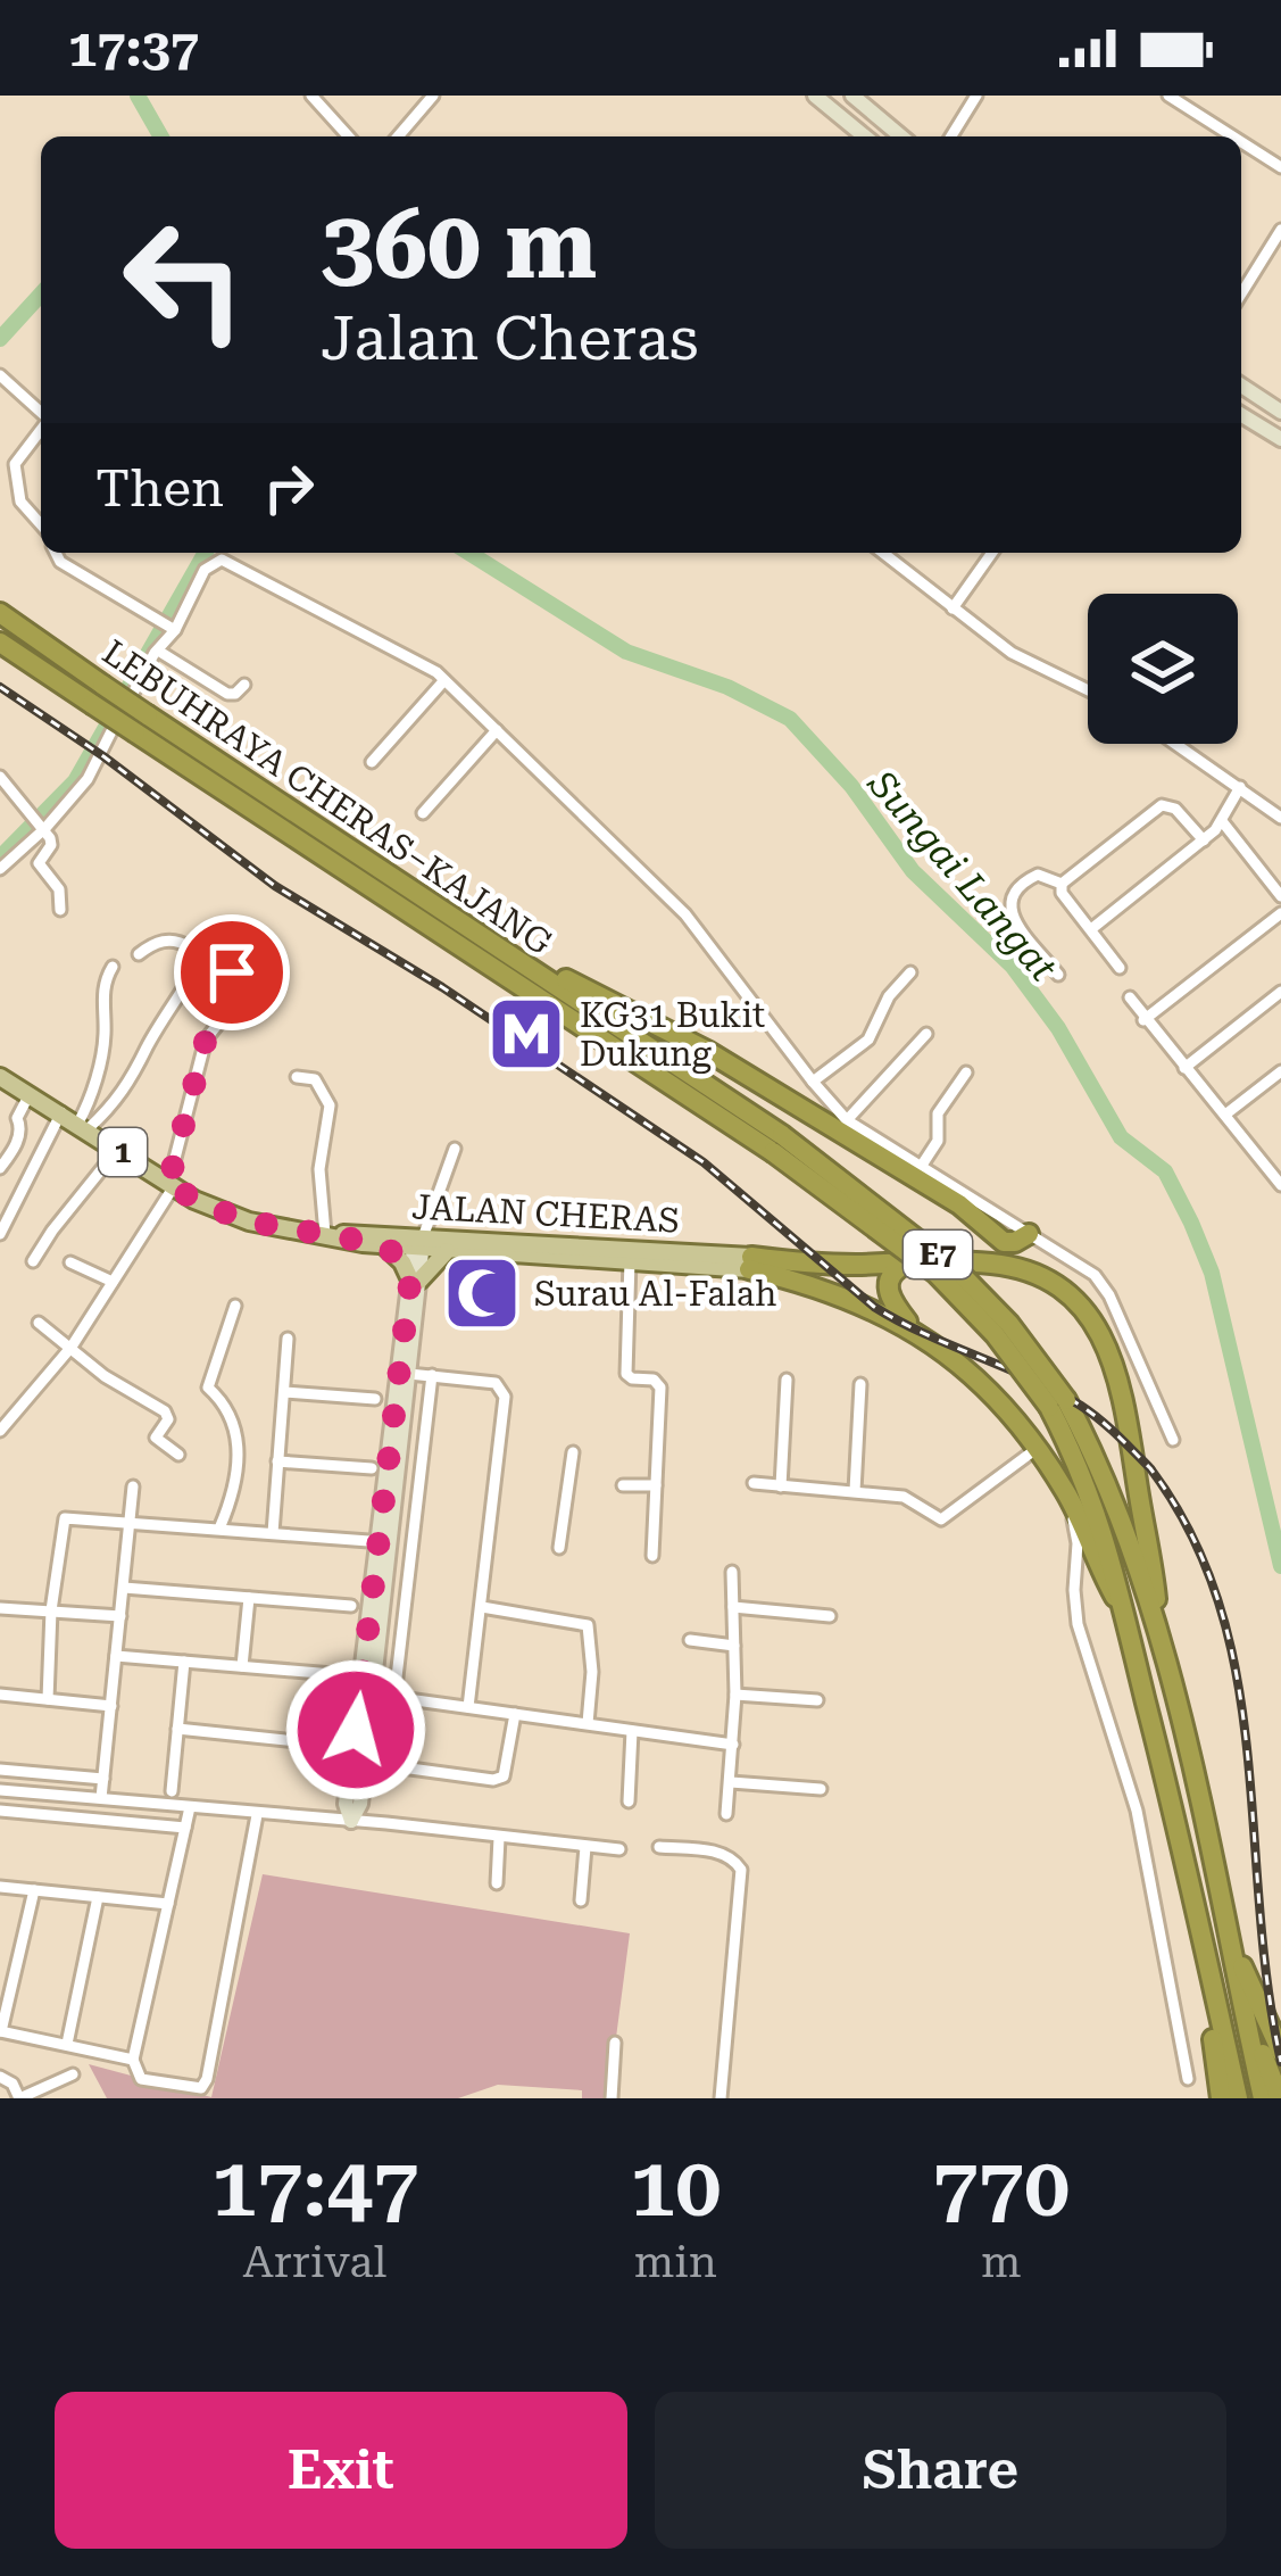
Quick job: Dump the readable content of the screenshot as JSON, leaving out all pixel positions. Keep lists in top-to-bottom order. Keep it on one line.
{"streets":{"highway":["LEBUHRAYA CHERAS–KAJANG","E7"],"main road":["1","JALAN CHERAS"]},"water":["Sungai Langat"],"places":{"metro station":["KG31 Bukit Dukung"],"mosque":["Surau Al-Falah"]},"page":{"status":"17:37","turn":["360 m","Jalan Cheras"],"then":"Then","eta":["17:47","Arrival","10","min","770","m"],"buttons":["Exit","Share"]}}
